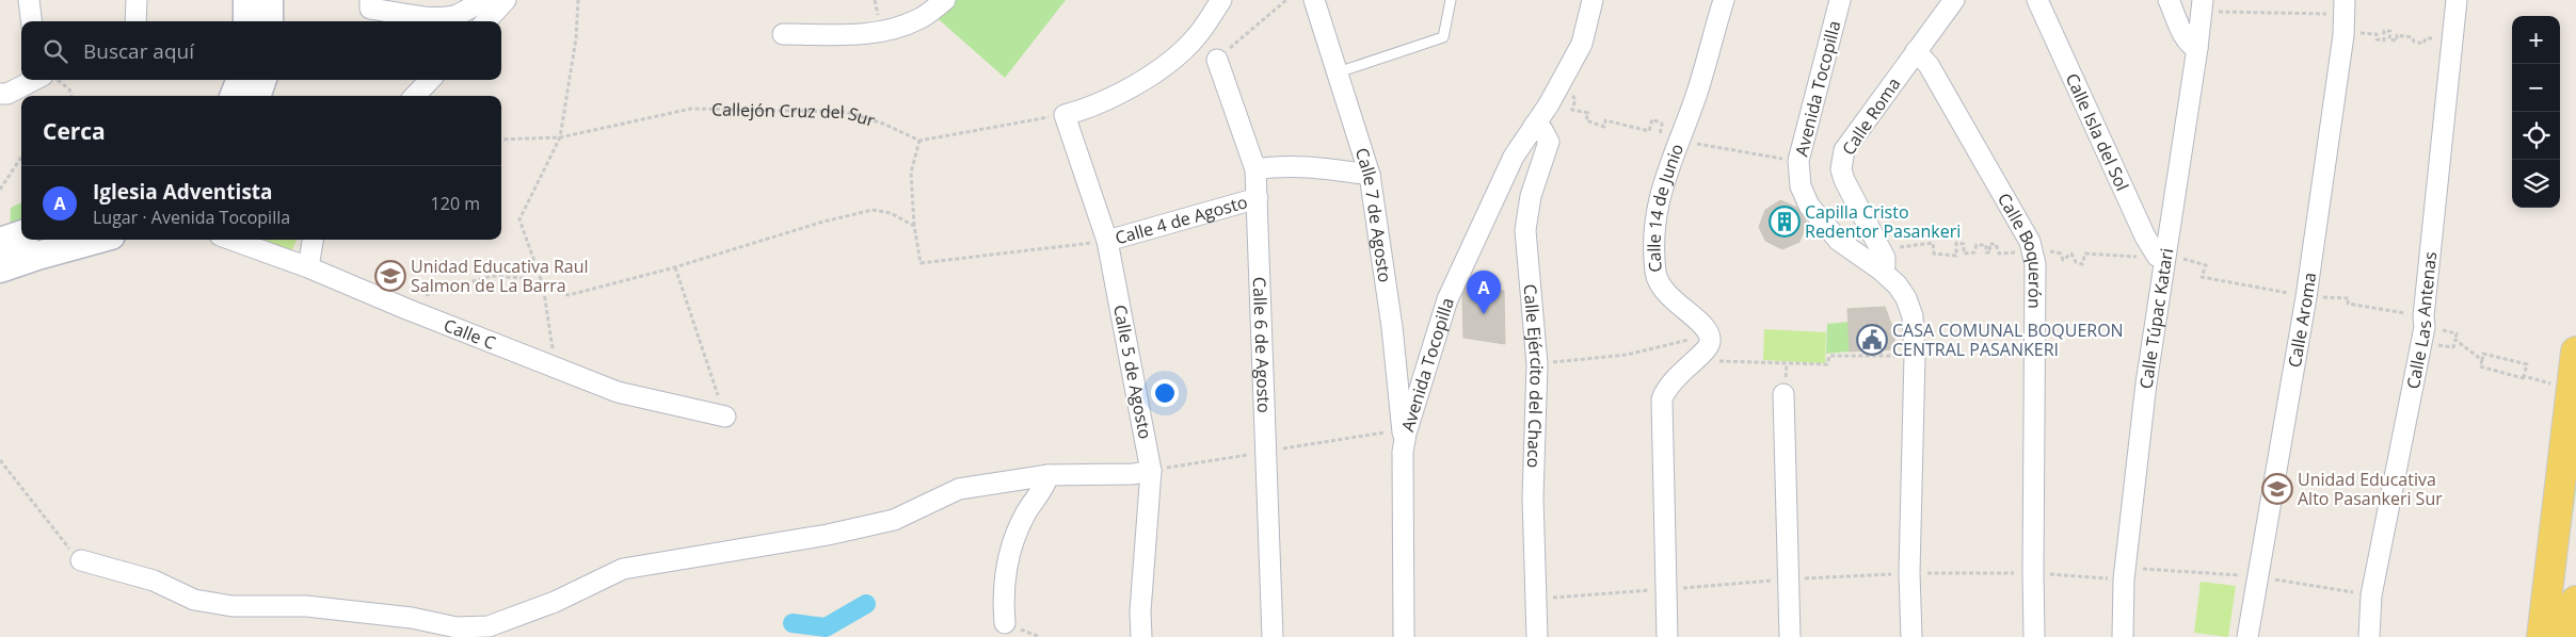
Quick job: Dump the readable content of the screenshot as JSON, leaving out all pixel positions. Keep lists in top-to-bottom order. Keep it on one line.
{"streets":{"street":["Avenida Tocopilla","Calle Roma","Calle Isla del Sol","Calle 14 de Junio","Calle 7 de Agosto","Calle 4 de Agosto","Calle Boquerón","Calle Túpac Katari","Calle Aroma","Calle Las Antenas","Calle C","Calle 6 de Agosto","Calle 5 de Agosto","Calle Ejército del Chaco"],"path":["Callejón Cruz del Sur"]},"crossings":[["Avenida Tocopilla","Calle Roma"],["Avenida Tocopilla","Calle 7 de Agosto"],["Avenida Tocopilla","Calle Ejército del Chaco"],["Calle Roma","Calle Boquerón"],["Calle Isla del Sol","Calle Túpac Katari"],["Calle 4 de Agosto","Calle 6 de Agosto"],["Calle 4 de Agosto","Calle 5 de Agosto"]],"places":{"building":["Capilla Cristo Redentor Pasankeri"],"school or university":["Unidad Educativa Raul Salmon de La Barra","Unidad Educativa Alto Pasankeri Sur"],"public building":["CASA COMUNAL BOQUERON CENTRAL PASANKERI"]},"page":{"map_buttons":["+","−"],"search":"Buscar aquí","heading":"Cerca","list":[{"mark":"A","name":"Iglesia Adventista","note":"Lugar · Avenida Tocopilla","value":"120 m"}],"pins":"A"}}
